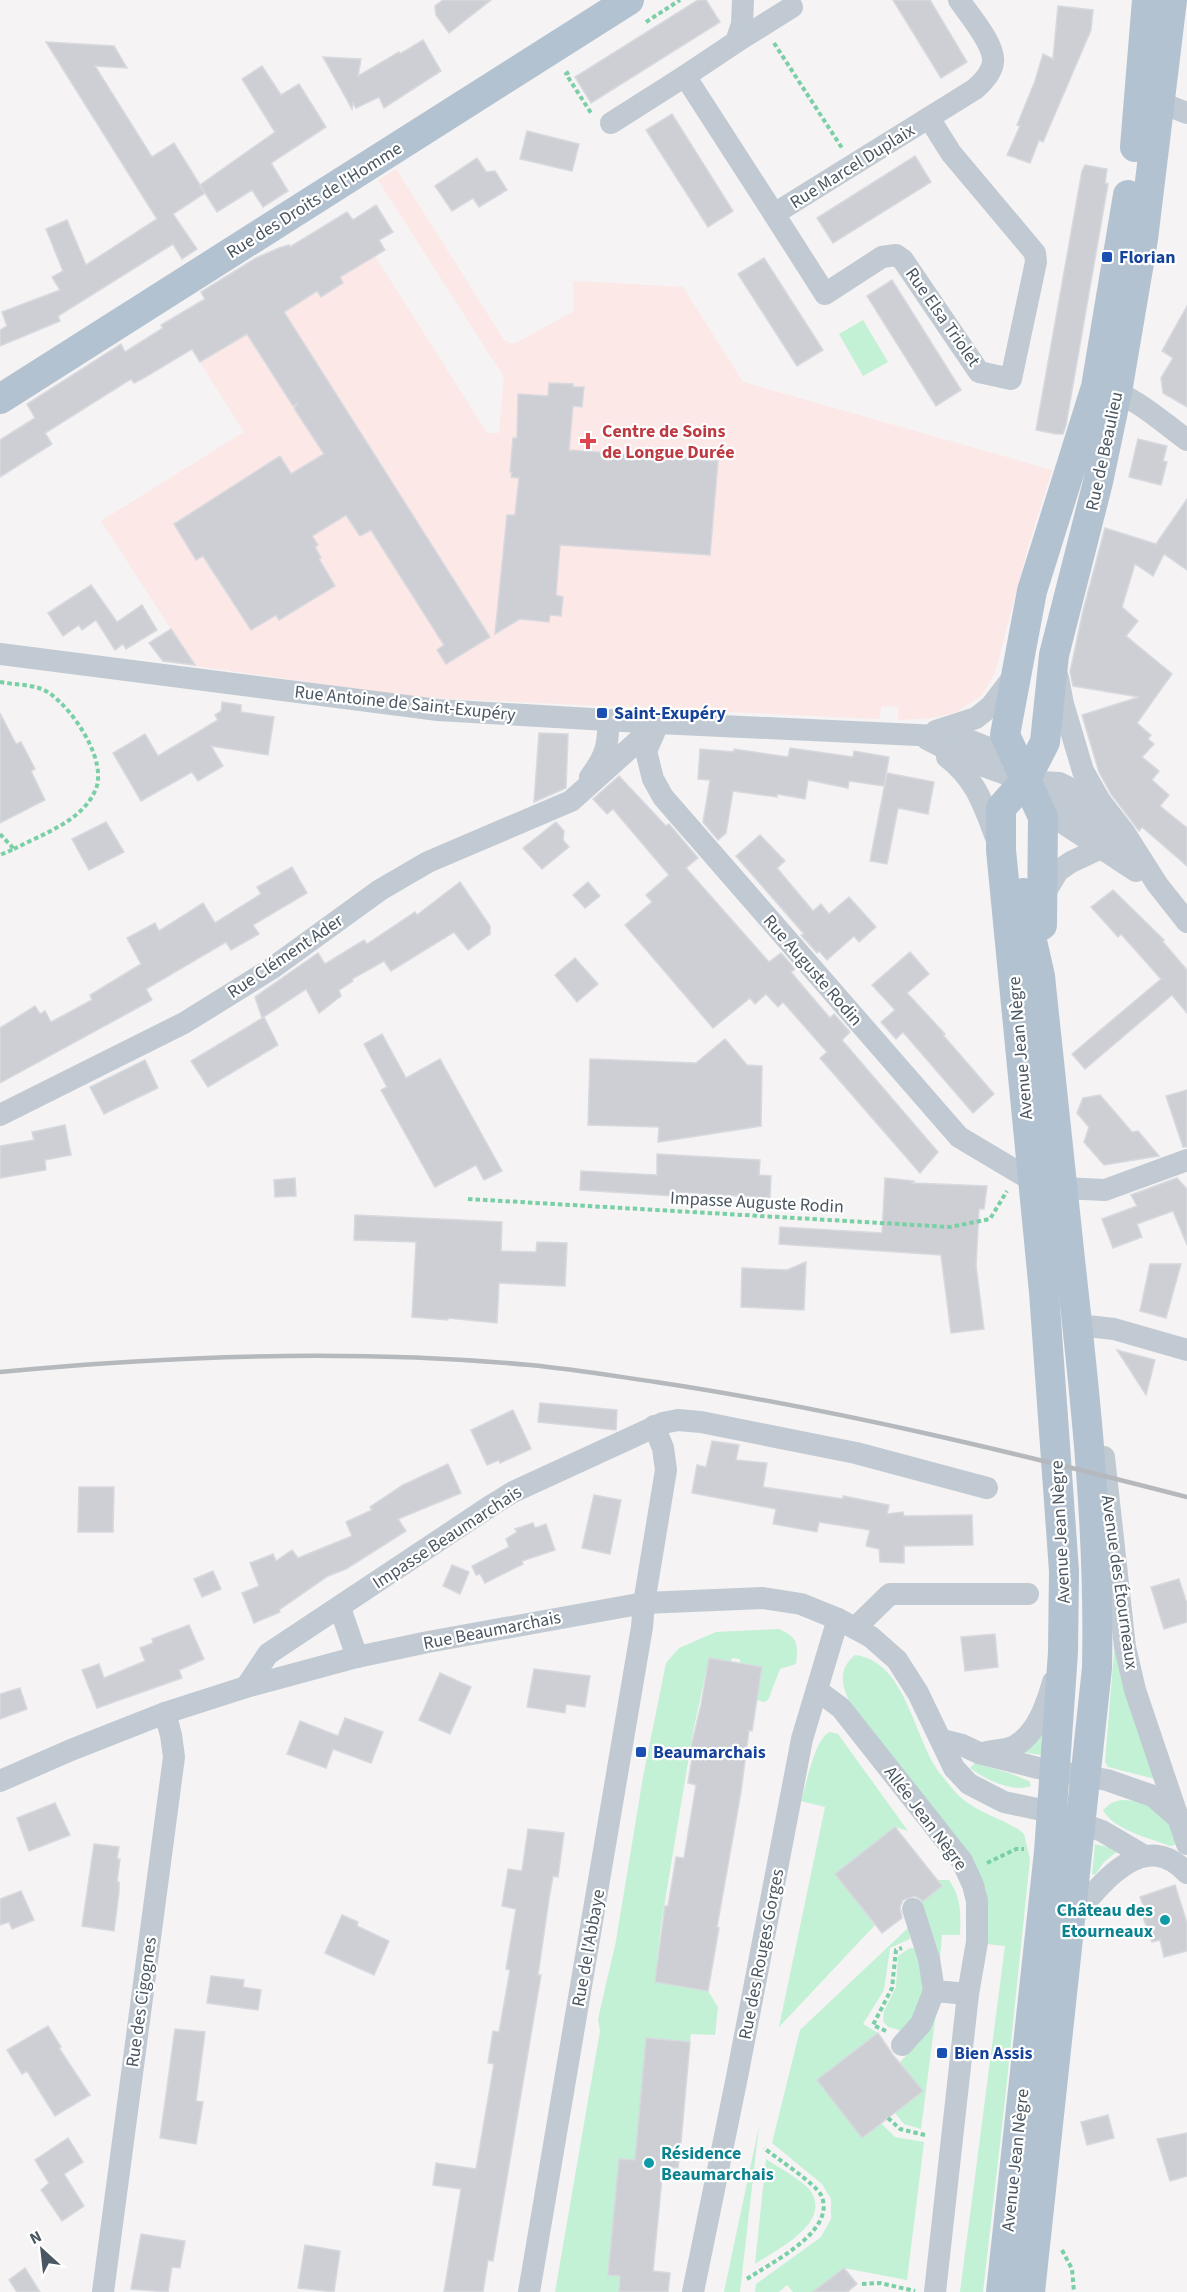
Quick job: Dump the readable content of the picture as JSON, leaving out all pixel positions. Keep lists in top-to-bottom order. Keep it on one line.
{"streets":{"main road":["Rue des Droits de l'Homme","Rue de Beaulieu","Avenue Jean Nègre"],"street":["Rue Marcel Duplaix","Rue Elsa Triolet","Rue Antoine de Saint-Exupéry","Rue Clément Ader","Rue Auguste Rodin","Impasse Beaumarchais","Avenue des Étourneaux","Rue Beaumarchais","Allée Jean Nègre","Rue de l'Abbaye","Rue des Rouges Gorges","Rue des Cigognes"],"path":["Impasse Auguste Rodin"]},"crossings":[["Rue Marcel Duplaix","Rue Elsa Triolet"],["Rue de Beaulieu","Rue Antoine de Saint-Exupéry"],["Rue de Beaulieu","Avenue Jean Nègre"],["Rue Antoine de Saint-Exupéry","Rue Clément Ader"],["Rue Antoine de Saint-Exupéry","Rue Auguste Rodin"],["Rue Antoine de Saint-Exupéry","Avenue Jean Nègre"],["Rue Clément Ader","Rue Auguste Rodin"],["Rue Auguste Rodin","Avenue Jean Nègre"],["Rue Auguste Rodin","Impasse Auguste Rodin"],["Avenue Jean Nègre","Impasse Auguste Rodin"],["Avenue Jean Nègre","Avenue des Étourneaux"],["Avenue Jean Nègre","Rue Beaumarchais"],["Impasse Beaumarchais","Rue Beaumarchais"],["Rue Beaumarchais","Rue de l'Abbaye"],["Rue Beaumarchais","Rue des Rouges Gorges"],["Rue Beaumarchais","Rue des Cigognes"],["Allée Jean Nègre","Rue des Rouges Gorges"]],"places":{"transit":["Florian","Saint-Exupéry","Beaumarchais","Bien Assis"],"health":["Centre de Soins de Longue Durée"],"other":["Château des Etourneaux","Résidence Beaumarchais"]},"north":"top left"}
